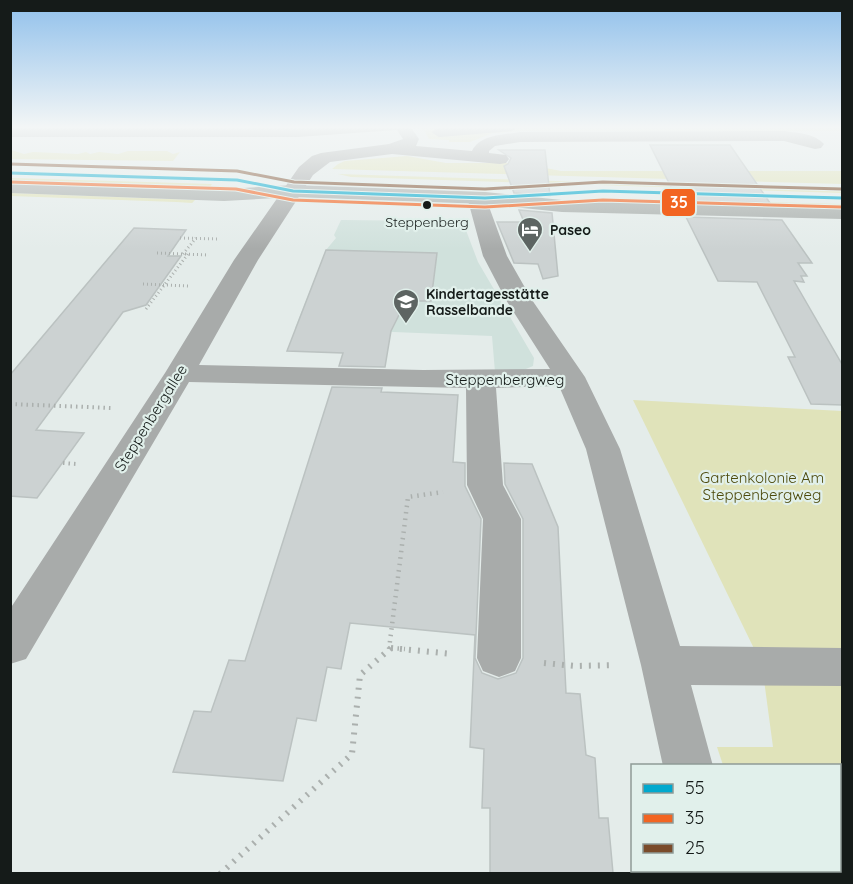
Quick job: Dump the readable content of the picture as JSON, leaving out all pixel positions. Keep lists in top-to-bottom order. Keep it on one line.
{"streets":{"street":["Steppenbergweg","Steppenbergallee"]},"crossings":[["Steppenbergweg","Steppenbergallee"]],"parks":["Gartenkolonie Am Steppenbergweg"],"places":{"other":["Steppenberg"],"hotel":["Paseo"],"school or university":["Kindertagesstätte Rasselbande"]},"lines":["transit line 25","transit line 55","transit line 35"],"legend":["55","35","25"]}
